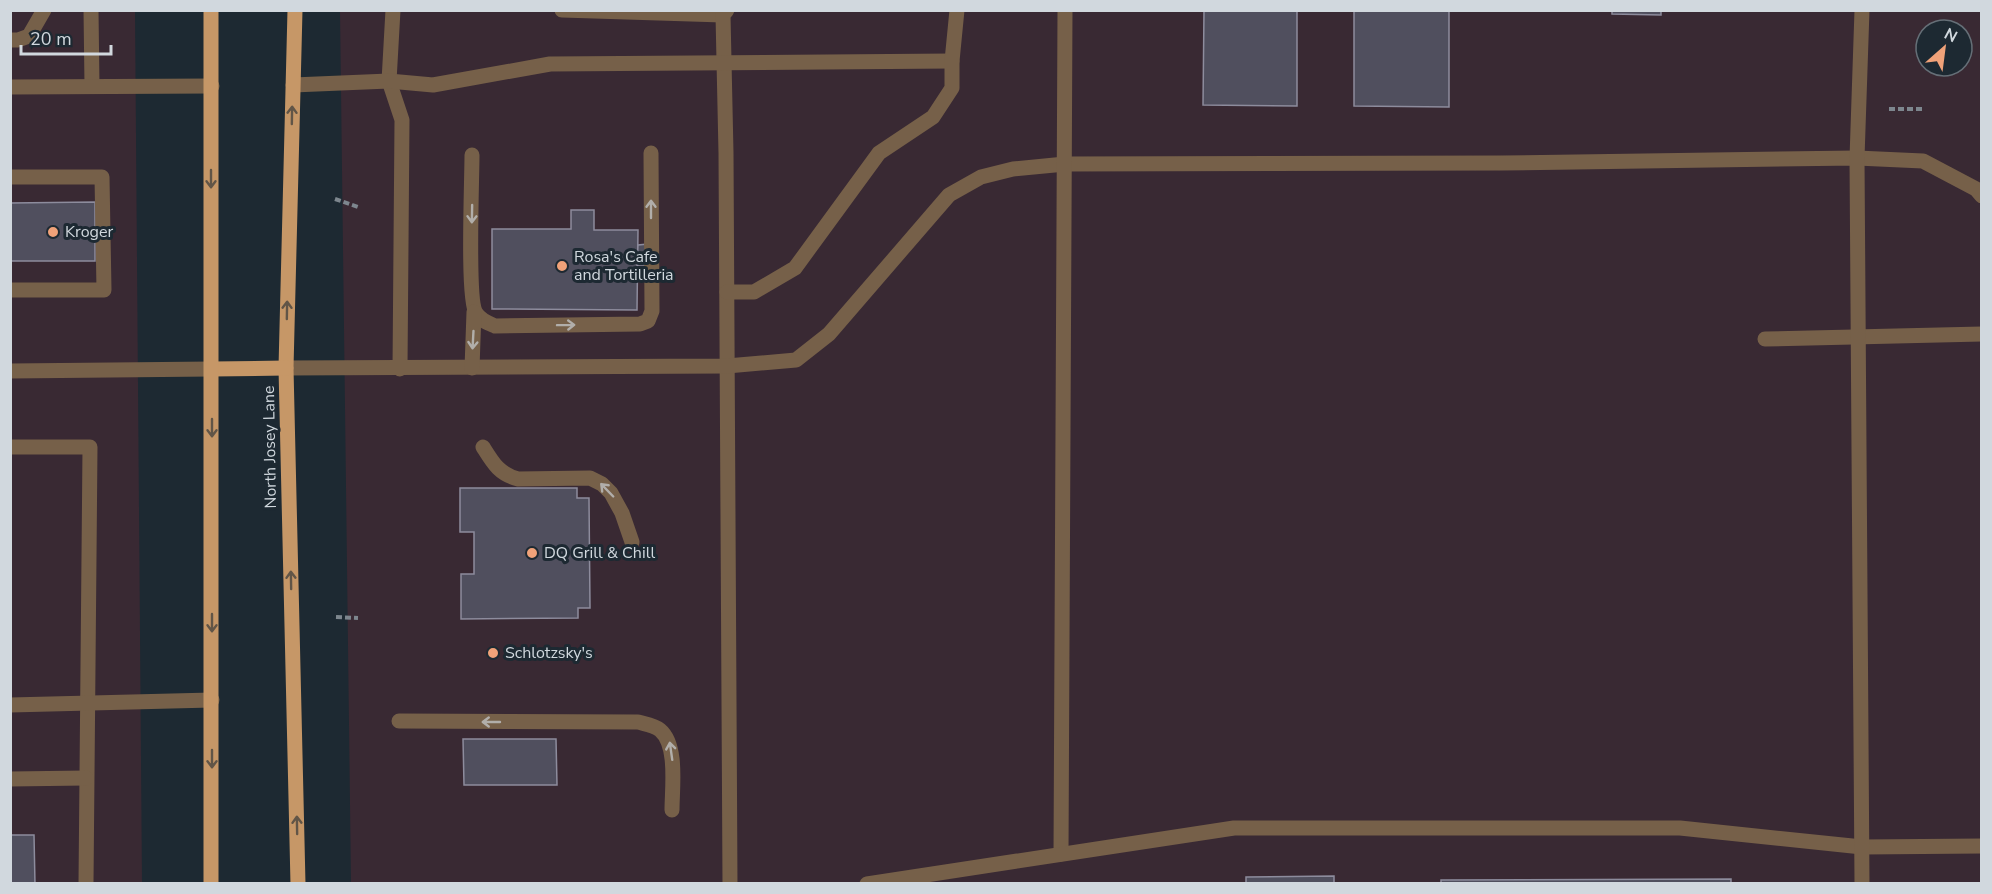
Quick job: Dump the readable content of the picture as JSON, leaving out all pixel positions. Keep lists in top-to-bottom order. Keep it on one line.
{"streets":{"main road":["North Josey Lane"]},"places":["Kroger","Rosa's Cafe and Tortilleria","DQ Grill & Chill","Schlotzsky's"],"scale_bar":"20 m","north":"top right"}
